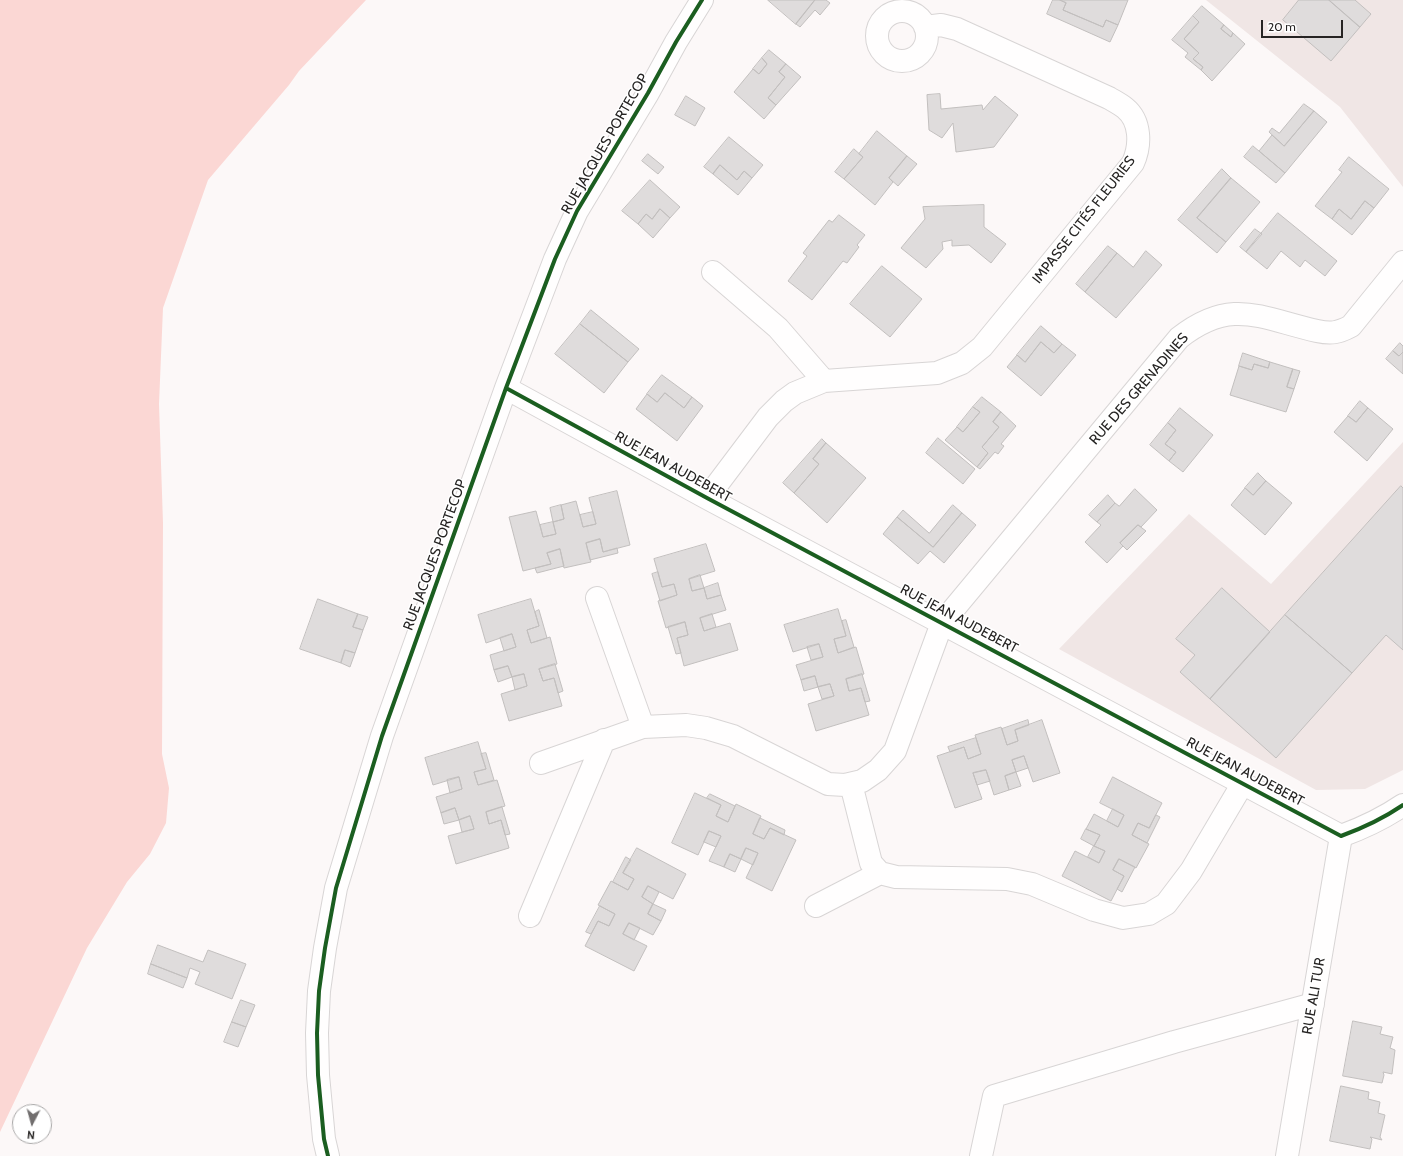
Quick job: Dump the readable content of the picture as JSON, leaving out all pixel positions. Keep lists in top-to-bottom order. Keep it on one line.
{"streets":{"street":["RUE JACQUES PORTECOP","IMPASSE CITÉS FLEURIES","RUE DES GRENADINES","RUE JEAN AUDEBERT","RUE ALI TUR"]},"crossings":[["RUE JACQUES PORTECOP","RUE JEAN AUDEBERT"],["IMPASSE CITÉS FLEURIES","RUE JEAN AUDEBERT"],["RUE DES GRENADINES","RUE JEAN AUDEBERT"],["RUE JEAN AUDEBERT","RUE ALI TUR"]],"scale_bar":"20 m","north":"bottom"}
